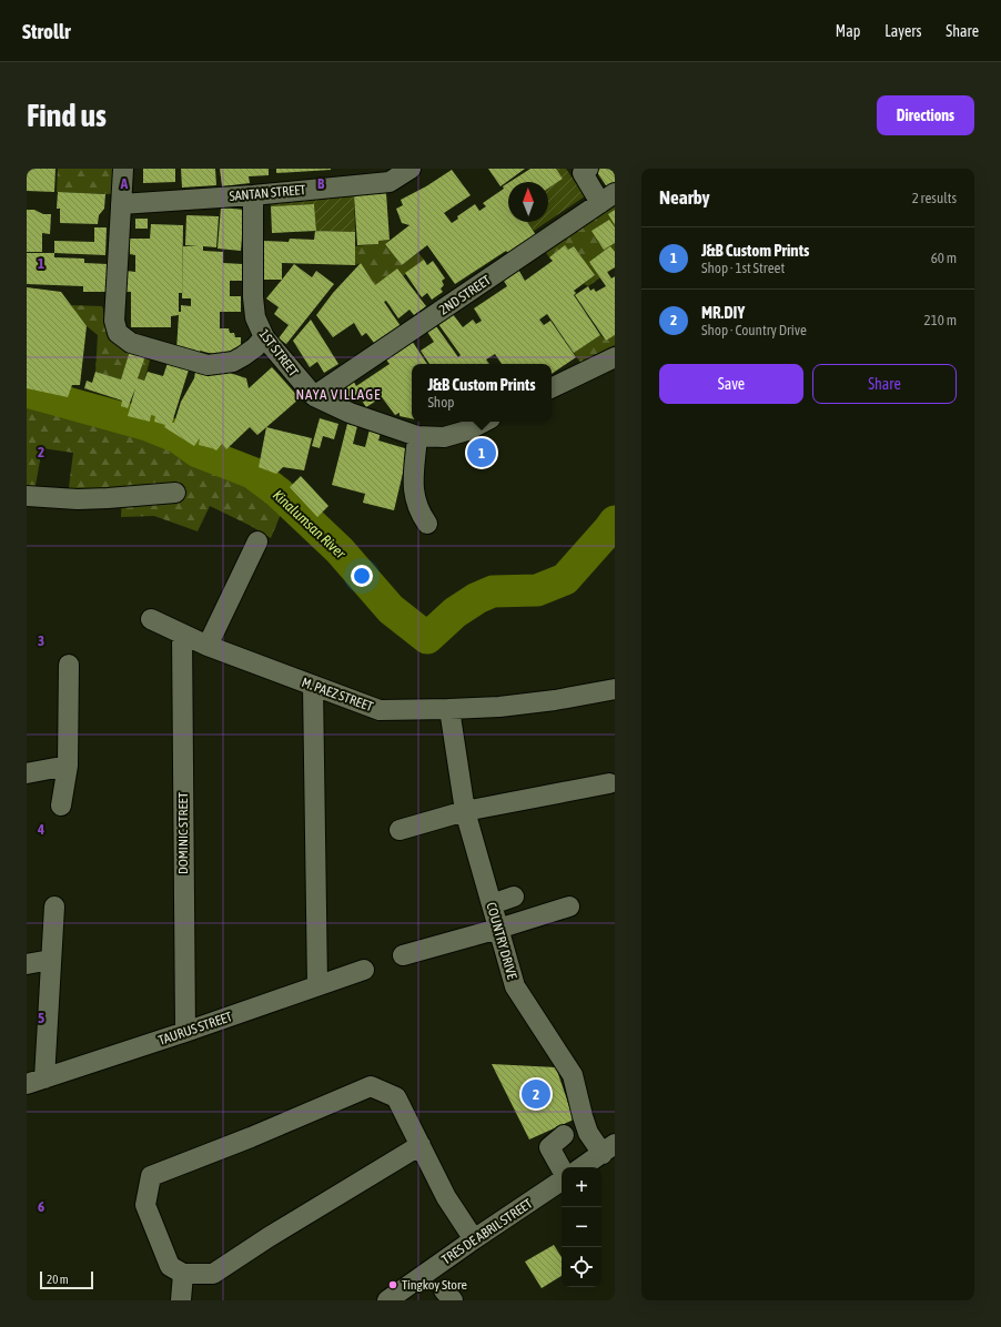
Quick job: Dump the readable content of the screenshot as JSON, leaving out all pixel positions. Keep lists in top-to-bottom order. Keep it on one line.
{"streets":{"street":["SANTAN STREET","2ND STREET","1ST STREET","M. PAEZ STREET","DOMINIC STREET","COUNTRY DRIVE","TAURUS STREET","TRES DE ABRIL STREET"]},"crossings":[["SANTAN STREET","1ST STREET"],["2ND STREET","1ST STREET"],["M. PAEZ STREET","DOMINIC STREET"],["M. PAEZ STREET","COUNTRY DRIVE"],["DOMINIC STREET","TAURUS STREET"]],"districts":["NAYA VILLAGE"],"water":["Kinalumsan River"],"places":["Tingkoy Store"],"scale_bar":"20 m","north":"top","page":{"header":"Strollr","nav":["Map","Layers","Share"],"buttons":["Directions",["Save","Share"]],"title":"Find us","heading":["Nearby","2 results"],"list":[{"mark":"1","name":"J&B Custom Prints","note":"Shop · 1st Street","value":"60 m"},{"mark":"2","name":"MR.DIY","note":"Shop · Country Drive","value":"210 m"}],"popup":["J&B Custom Prints","Shop"],"pins":["1","2"],"map_buttons":["+","−"],"scale":"20 m"},"grid":{"columns":["A","B"],"rows":["1","2","3","4","5","6"]}}
